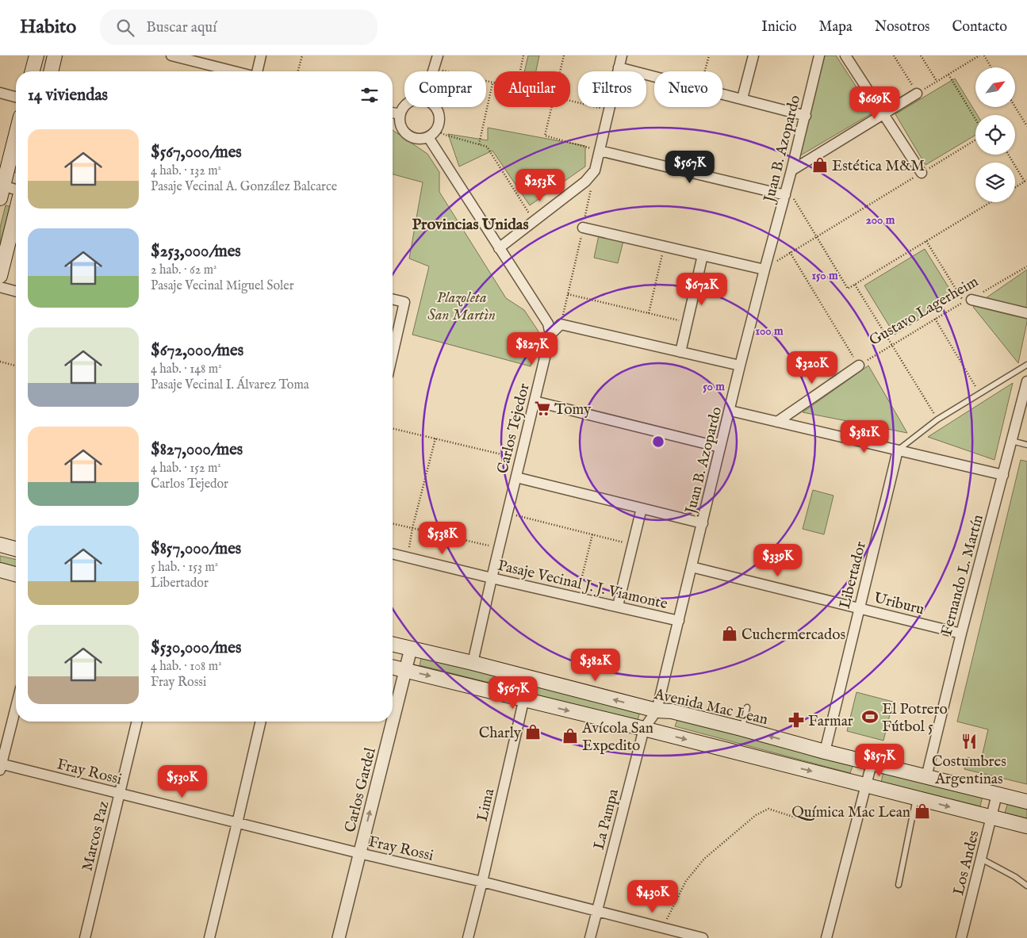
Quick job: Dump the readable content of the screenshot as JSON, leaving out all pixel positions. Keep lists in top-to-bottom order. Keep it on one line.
{"streets":{"main road":["Avenida Mac Lean"],"street":["Juan B. Azopardo","Carlos Tejedor","Libertador","Fernando L. Martín","Pasaje Vecinal J. J. Viamonte","Uriburu","Fray Rossi","Carlos Gardel","Lima","La Pampa","Marcos Paz","Los Andes"],"path":["Gustavo Lagerheim"]},"crossings":[["Juan B. Azopardo","Pasaje Vecinal J. J. Viamonte"],["Juan B. Azopardo","Uriburu"],["Juan B. Azopardo","Avenida Mac Lean"],["Juan B. Azopardo","La Pampa"],["Carlos Tejedor","Pasaje Vecinal J. J. Viamonte"],["Carlos Tejedor","Avenida Mac Lean"],["Libertador","Uriburu"],["Libertador","Avenida Mac Lean"],["Fernando L. Martín","Uriburu"],["Fernando L. Martín","Avenida Mac Lean"],["Avenida Mac Lean","Carlos Gardel"],["Avenida Mac Lean","Lima"],["Avenida Mac Lean","La Pampa"],["Avenida Mac Lean","Los Andes"],["Fray Rossi","Carlos Gardel"],["Fray Rossi","Lima"],["Fray Rossi","La Pampa"],["Fray Rossi","Marcos Paz"]],"one_way":["Carlos Gardel"],"districts":["Provincias Unidas"],"parks":["Plazoleta San Martìn"],"places":{"shop":["Estética M&M","Cuchermercados","Charly","Avícola San Expedito","Química Mac Lean"],"supermarket":["Tomy"],"sports":["El Potrero Fútbol 5"],"pharmacy":["Farmar"],"restaurant":["Costumbres Argentinas"]},"north":"top right","page":{"header":"Habito","search":"Buscar aquí","nav":["Inicio","Mapa","Nosotros","Contacto"],"chip":["Comprar","Alquilar","Filtros","Nuevo"],"heading":"14 viviendas","price":["$669K","$567K","$253K","$672K","$827K","$320K","$381K","$538K","$339K","$382K","$567K","$857K","$530K","$430K"],"list":[{"name":"$567,000/mes","note":"4 hab. · 132 m² · Pasaje Vecinal A. González Balcarce"},{"name":"$253,000/mes","note":"2 hab. · 62 m² · Pasaje Vecinal Miguel Soler"},{"name":"$672,000/mes","note":"4 hab. · 148 m² · Pasaje Vecinal I. Álvarez Toma"},{"name":"$827,000/mes","note":"4 hab. · 152 m² · Carlos Tejedor"},{"name":"$857,000/mes","note":"5 hab. · 153 m² · Libertador"},{"name":"$530,000/mes","note":"4 hab. · 108 m² · Fray Rossi"}]},"rings":["200 m","150 m","100 m","50 m"]}
